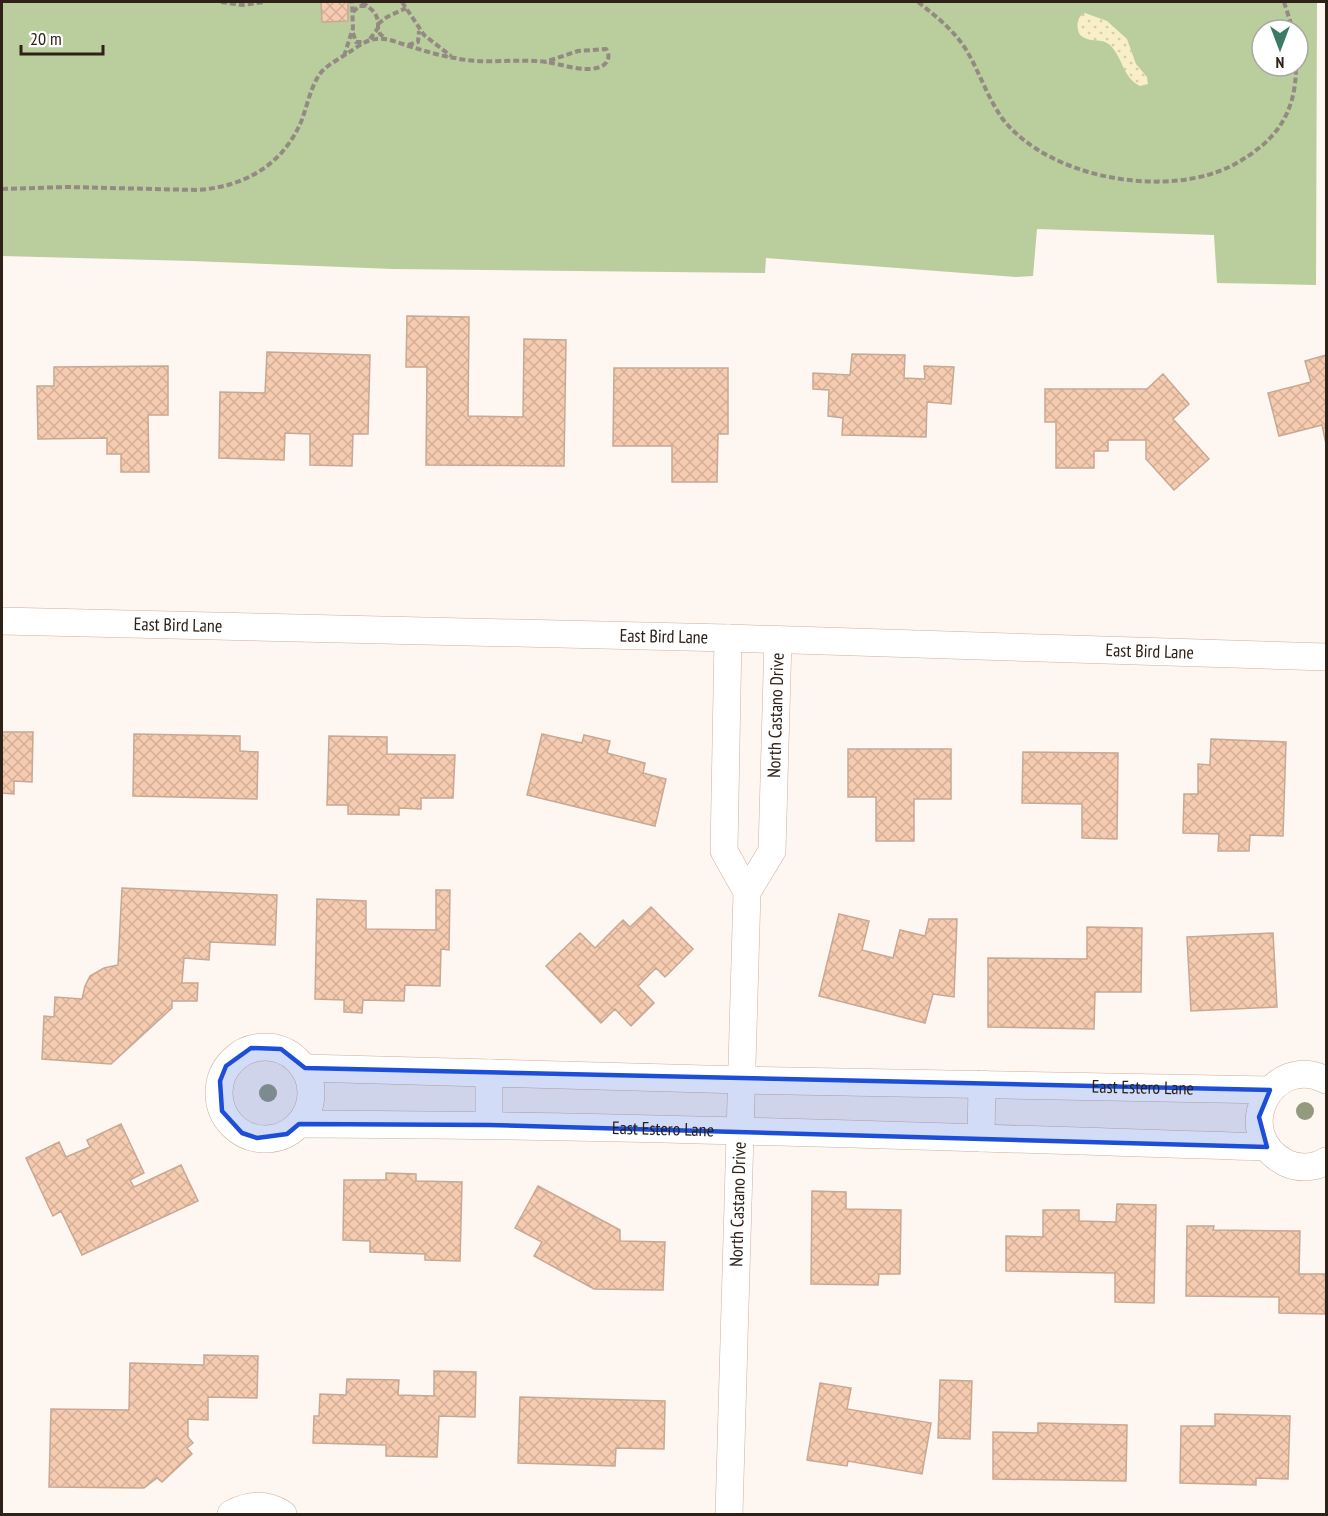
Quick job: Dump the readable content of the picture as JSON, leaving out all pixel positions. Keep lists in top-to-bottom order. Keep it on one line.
{"streets":{"street":["East Bird Lane","North Castano Drive","East Estero Lane"]},"crossings":[["East Bird Lane","North Castano Drive"],["North Castano Drive","East Estero Lane"]],"scale_bar":"20 m","north":"bottom"}
